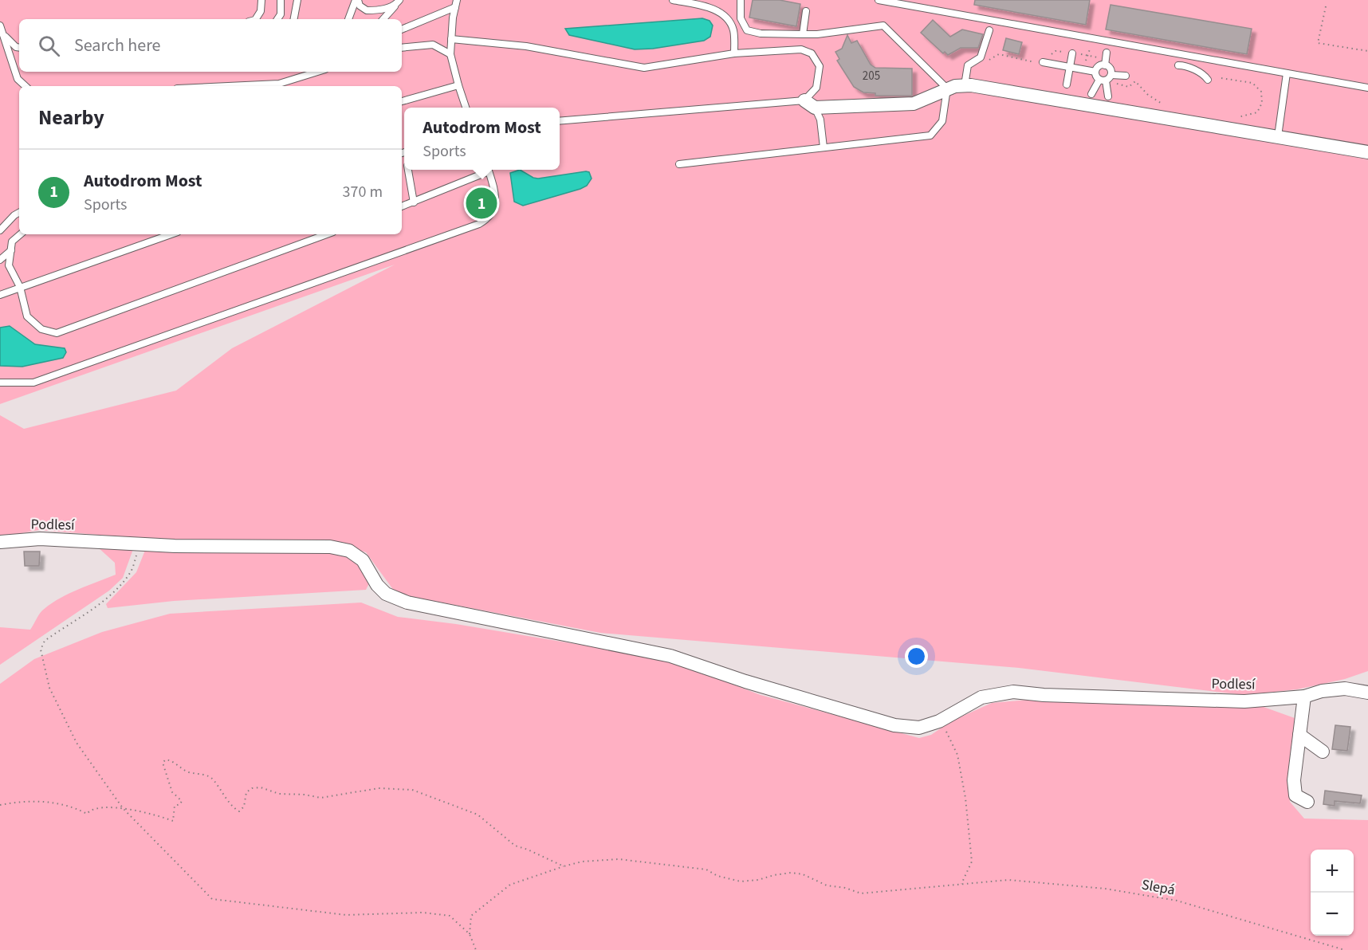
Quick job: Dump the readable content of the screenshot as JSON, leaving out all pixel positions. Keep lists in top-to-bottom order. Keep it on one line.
{"streets":{"street":["Podlesí"],"path":["Slepá"]},"house_numbers":["205"],"page":{"search":"Search here","heading":"Nearby","popup":["Autodrom Most","Sports"],"list":[{"mark":"1","name":"Autodrom Most","note":"Sports","value":"370 m"}],"pins":"1","map_buttons":["+","−"]}}
